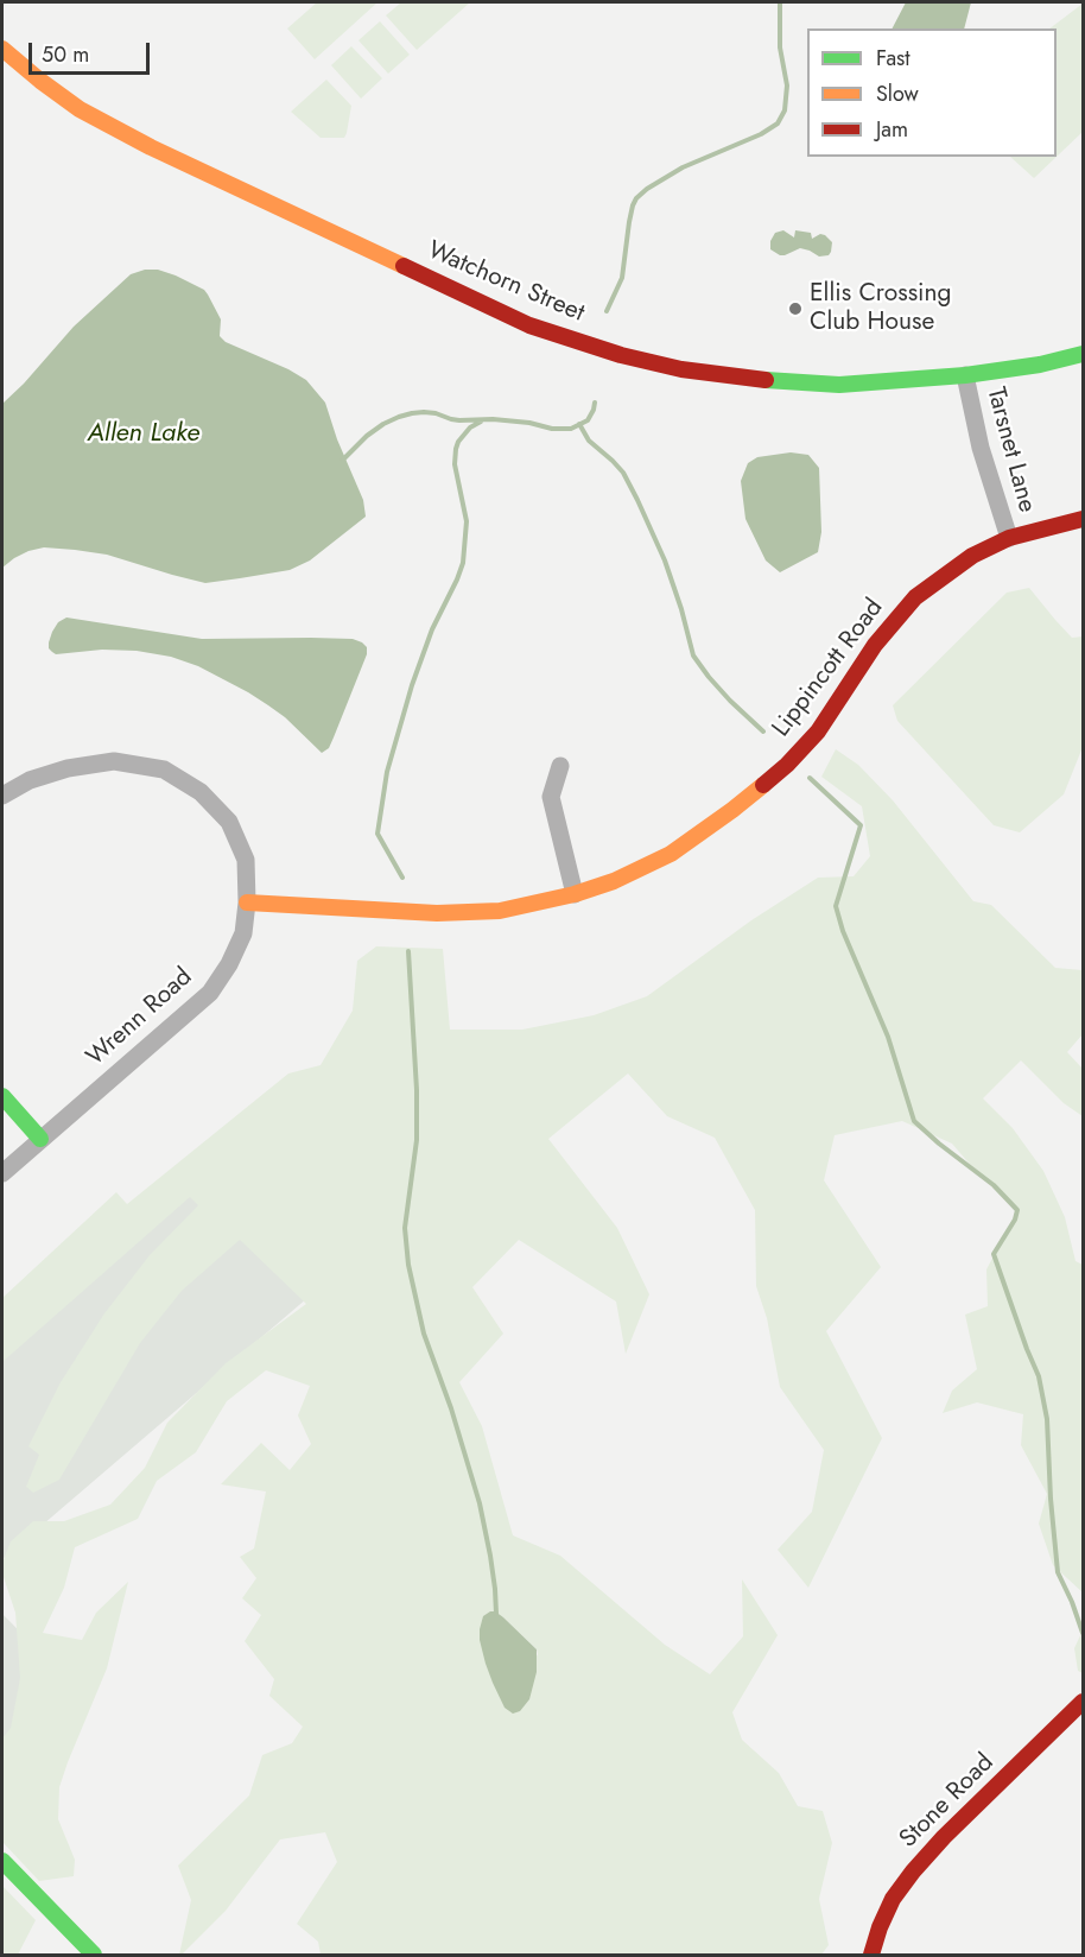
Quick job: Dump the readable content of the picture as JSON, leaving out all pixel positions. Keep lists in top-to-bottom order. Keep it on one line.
{"streets":{"street":["Watchorn Street","Tarsnet Lane","Lippincott Road","Wrenn Road","Stone Road"]},"crossings":[["Watchorn Street","Tarsnet Lane"],["Tarsnet Lane","Lippincott Road"],["Lippincott Road","Wrenn Road"]],"water":["Allen Lake"],"places":["Ellis Crossing Club House"],"legend":["Fast","Slow","Jam"],"scale_bar":"50 m"}
